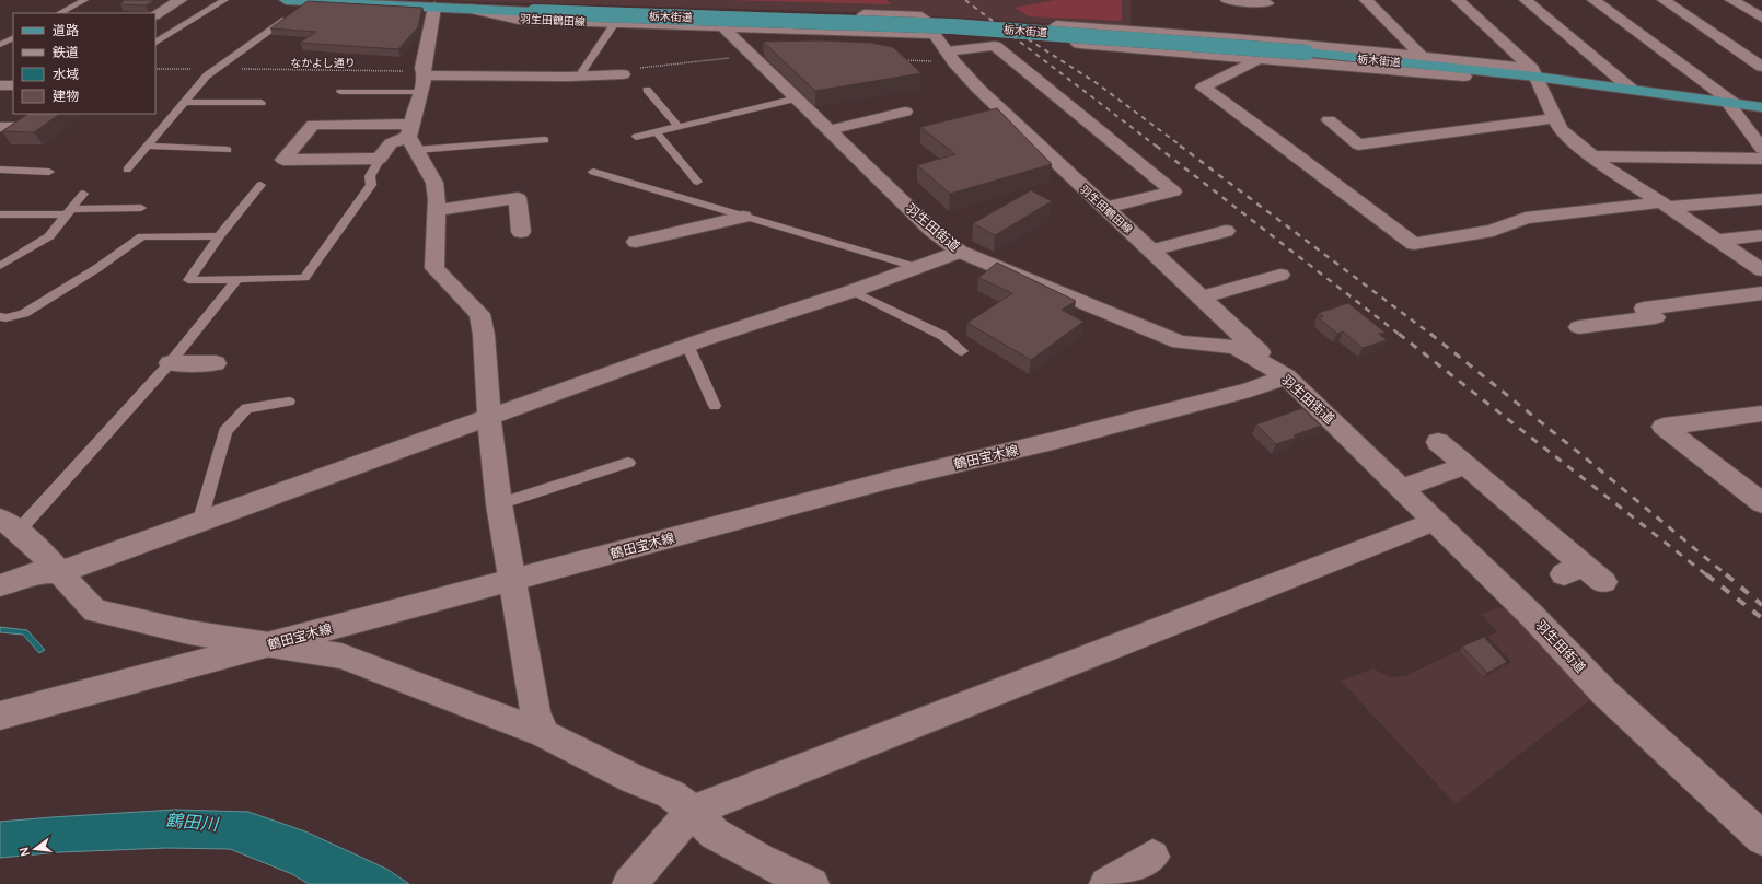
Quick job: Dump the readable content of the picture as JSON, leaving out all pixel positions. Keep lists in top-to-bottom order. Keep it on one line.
{"streets":{"main road":["栃木街道"],"street":["羽生田鶴田線","羽生田街道","鶴田宝木線"],"path":["なかよし通り"]},"crossings":[["栃木街道","羽生田鶴田線"],["羽生田鶴田線","羽生田街道"],["羽生田鶴田線","鶴田宝木線"],["羽生田街道","鶴田宝木線"]],"water":["鶴田川"],"legend":["道路","鉄道","水域","建物"],"north":"left"}
